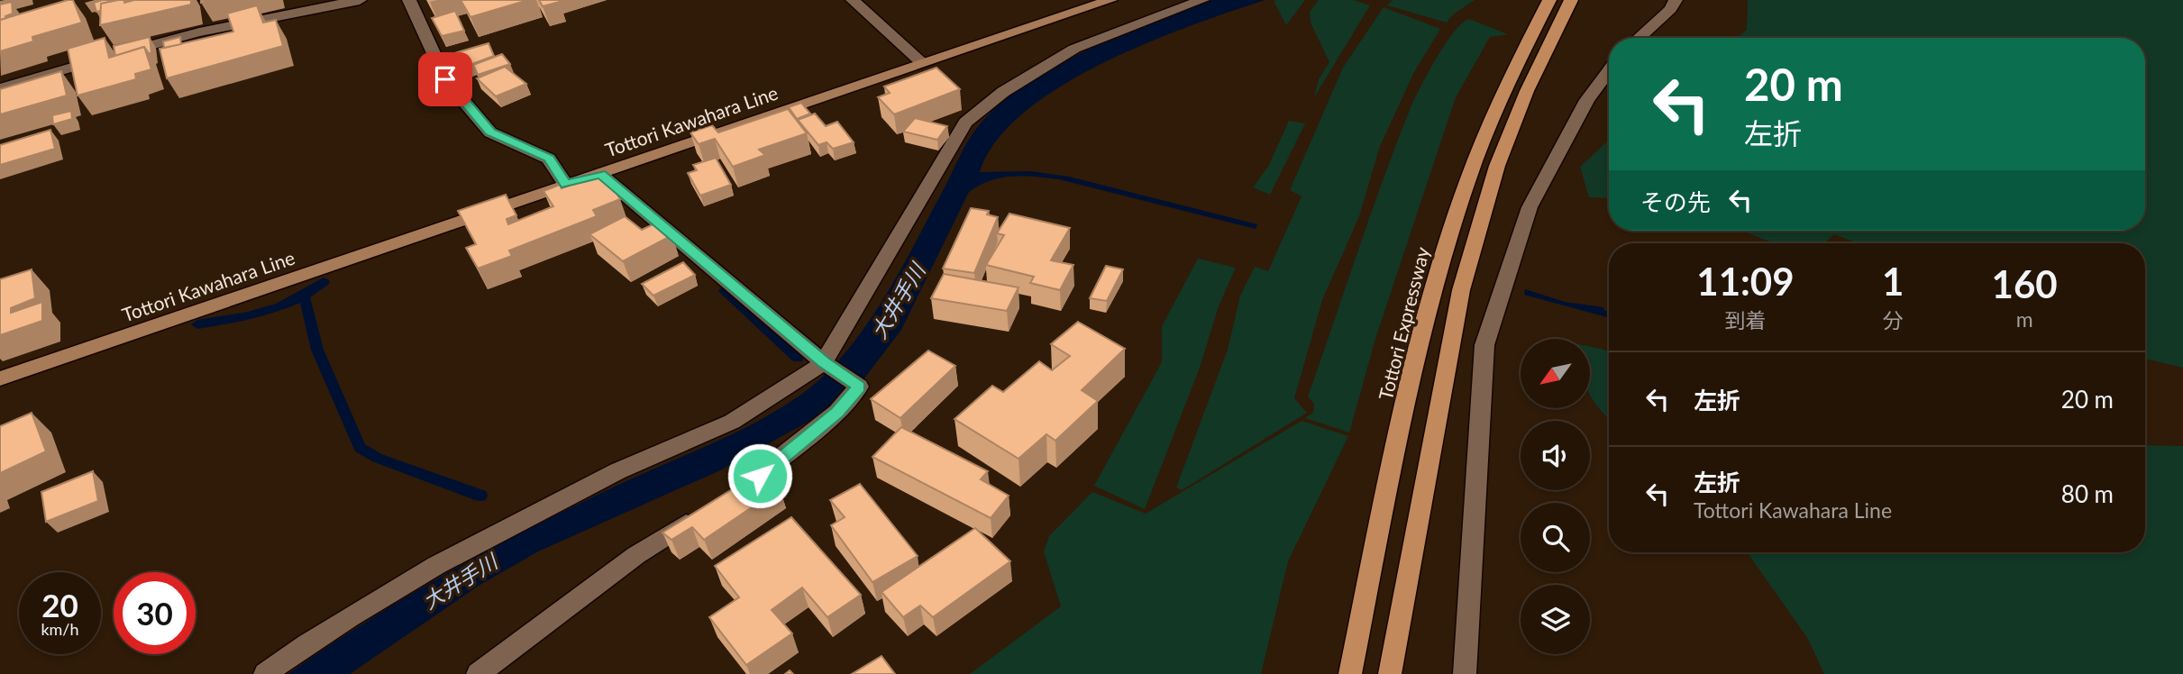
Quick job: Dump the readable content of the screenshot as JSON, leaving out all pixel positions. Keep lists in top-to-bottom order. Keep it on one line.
{"streets":{"highway":["Tottori Expressway"],"main road":["Tottori Kawahara Line"]},"water":["大井手川"],"north":"bottom left","page":{"turn":["20 m","左折"],"then":"その先","eta":["11:09","到着","1","分","160","m"],"list":[{"name":"左折","value":"20 m"},{"name":"左折","note":"Tottori Kawahara Line","value":"80 m"}],"speed":"20 km/h","limit":"30"}}
